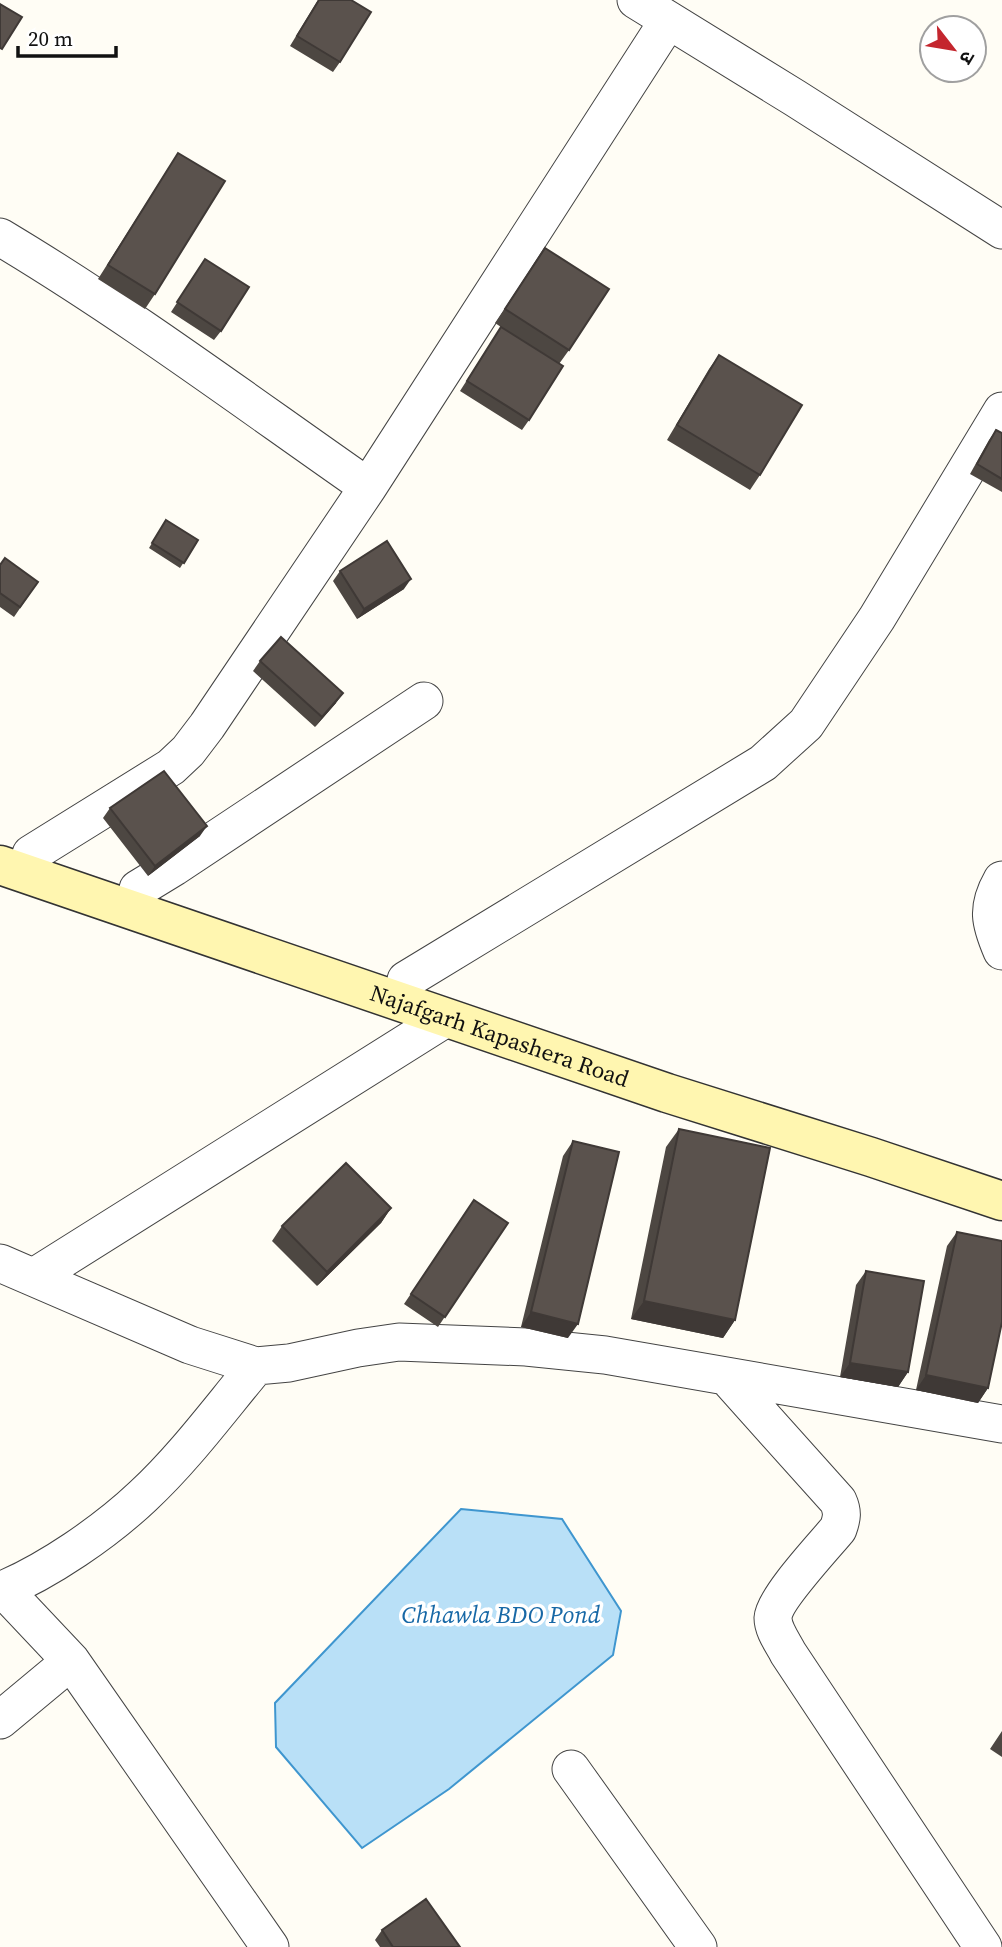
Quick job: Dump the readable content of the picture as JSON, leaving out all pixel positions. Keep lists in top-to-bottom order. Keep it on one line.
{"streets":{"main road":["Najafgarh Kapashera Road"]},"water":["Chhawla BDO Pond"],"scale_bar":"20 m","north":"bottom right"}
